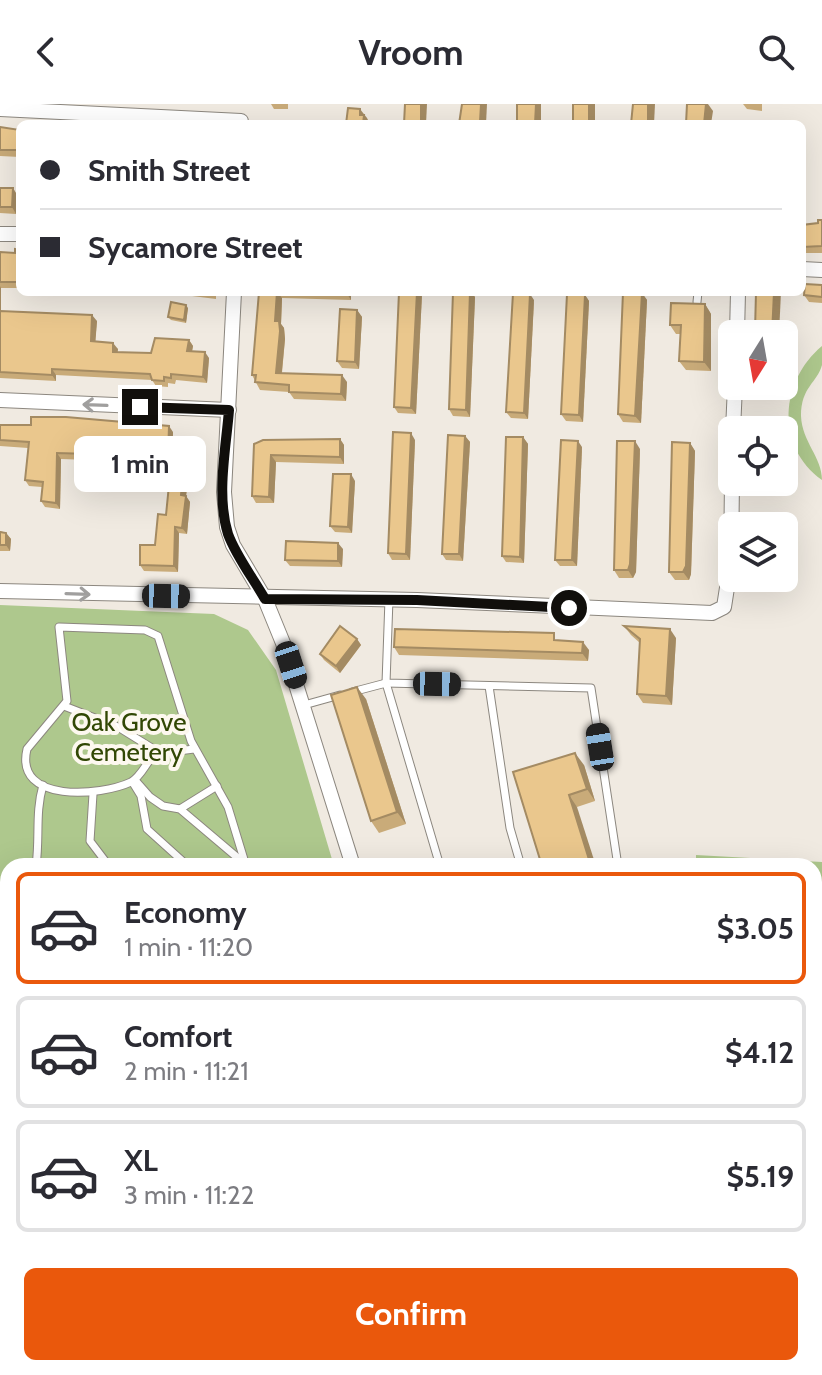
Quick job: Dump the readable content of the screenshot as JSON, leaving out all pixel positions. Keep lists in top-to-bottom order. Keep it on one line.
{"parks":["Oak Grove Cemetery"],"north":"bottom","page":{"header":"Vroom","banner":["Smith Street","Sycamore Street"],"bubble":"1 min","list":[{"name":"Economy","note":"1 min · 11:20","value":"$3.05"},{"name":"Comfort","note":"2 min · 11:21","value":"$4.12"},{"name":"XL","note":"3 min · 11:22","value":"$5.19"}],"buttons":"Confirm"}}
